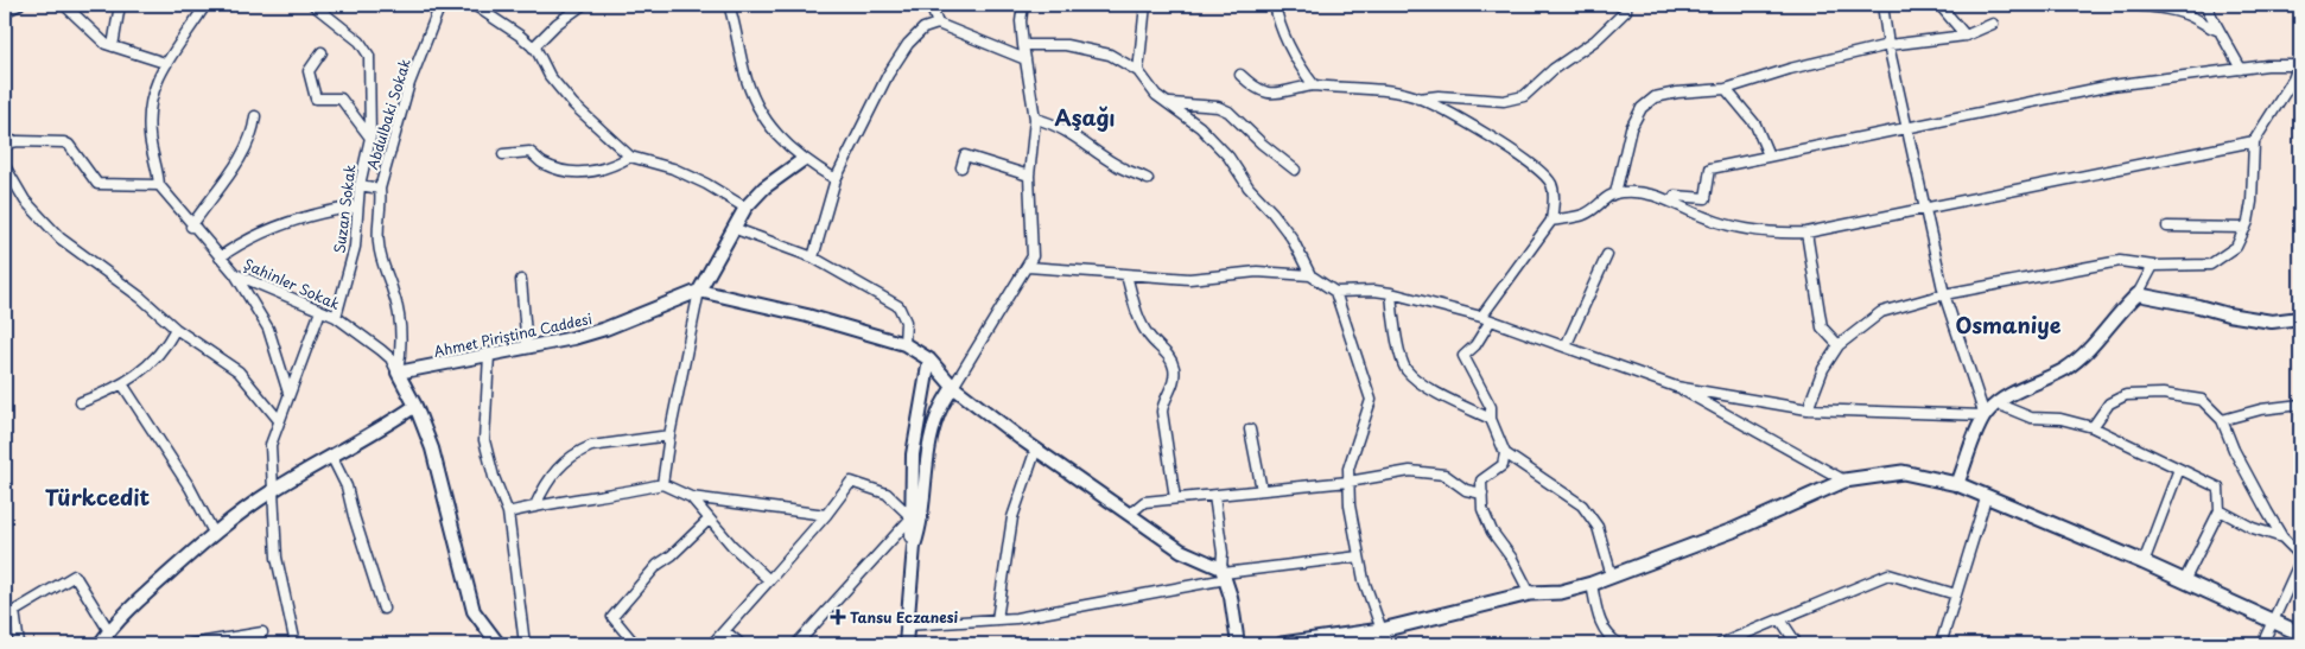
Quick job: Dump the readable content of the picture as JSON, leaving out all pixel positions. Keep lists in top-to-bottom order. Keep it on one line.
{"streets":{"street":["Abdulbaki Sokak","Suzan Sokak","Şahinler Sokak","Ahmet Piriştina Caddesi"]},"crossings":[["Abdulbaki Sokak","Şahinler Sokak"],["Abdulbaki Sokak","Ahmet Piriştina Caddesi"],["Suzan Sokak","Şahinler Sokak"],["Şahinler Sokak","Ahmet Piriştina Caddesi"]],"districts":["Aşağı","Osmaniye","Türkcedit"],"places":{"health":["Tansu Eczanesi"]}}
